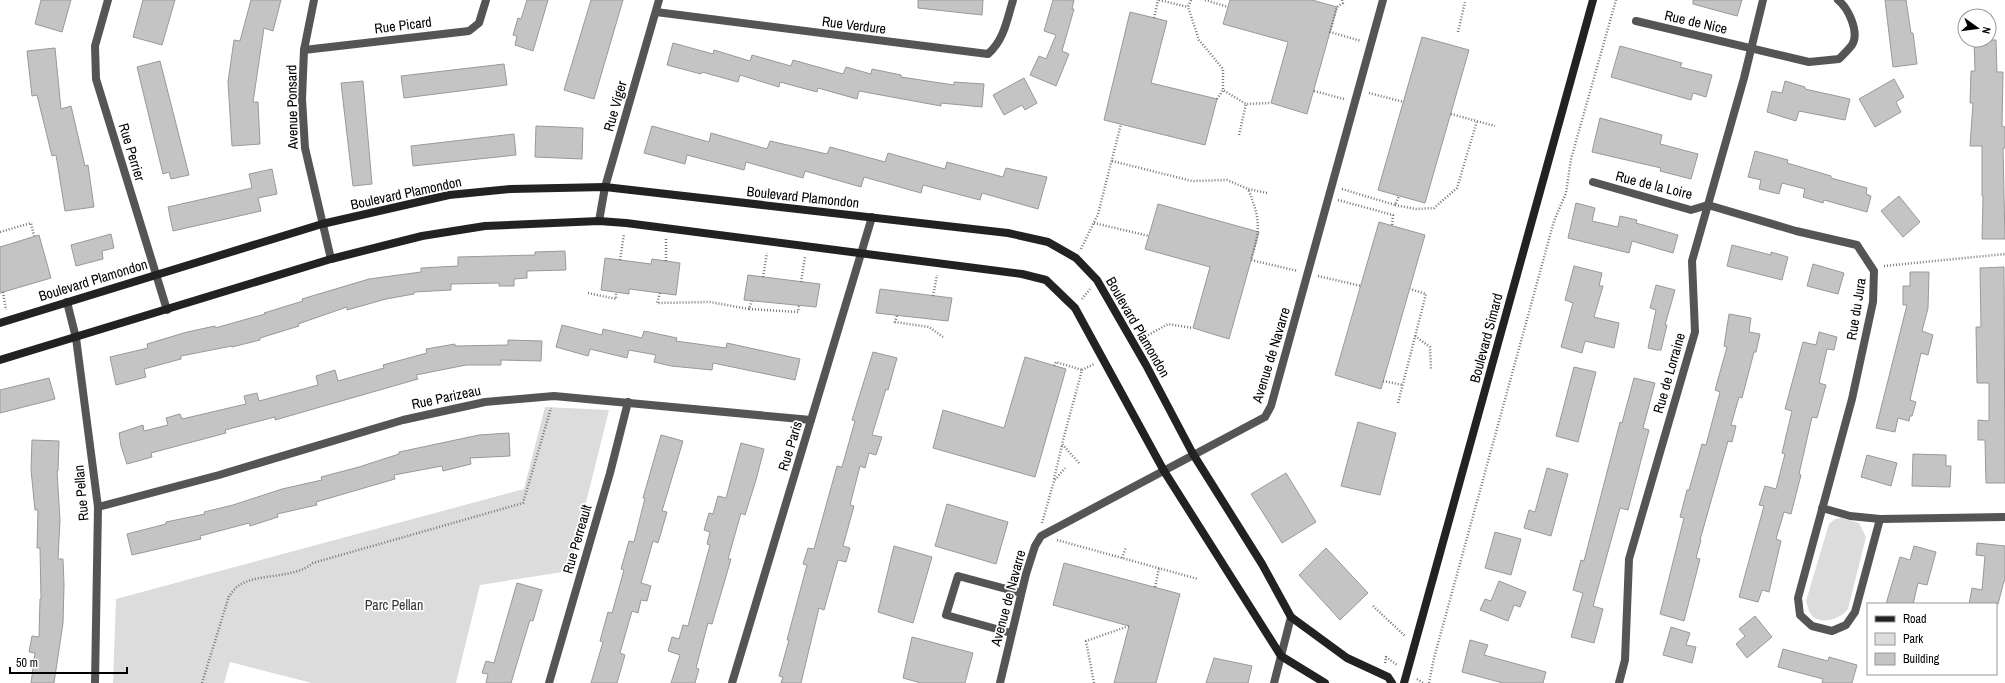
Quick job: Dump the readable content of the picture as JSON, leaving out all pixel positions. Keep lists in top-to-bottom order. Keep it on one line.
{"streets":{"street":["Rue de Nice","Rue Picard","Rue Verdure","Rue Viger","Avenue Ponsard","Rue Perrier","Rue de la Loire","Boulevard Plamondon","Rue du Jura","Boulevard Simard","Avenue de Navarre","Rue de Lorraine","Rue Parizeau","Rue Paris","Rue Pellan","Rue Perreault"]},"crossings":[["Rue de Nice","Rue de Lorraine"],["Rue Picard","Avenue Ponsard"],["Rue Verdure","Rue Viger"],["Rue Viger","Boulevard Plamondon"],["Avenue Ponsard","Boulevard Plamondon"],["Rue Perrier","Boulevard Plamondon"],["Rue de la Loire","Rue du Jura"],["Rue de la Loire","Rue de Lorraine"],["Boulevard Plamondon","Avenue de Navarre"],["Boulevard Plamondon","Rue Paris"],["Boulevard Plamondon","Rue Pellan"],["Rue du Jura","Rue de Lorraine"],["Rue Parizeau","Rue Paris"],["Rue Parizeau","Rue Pellan"],["Rue Parizeau","Rue Perreault"]],"parks":["Parc Pellan"],"legend":["Road","Park","Building"],"scale_bar":"50 m","north":"right"}
